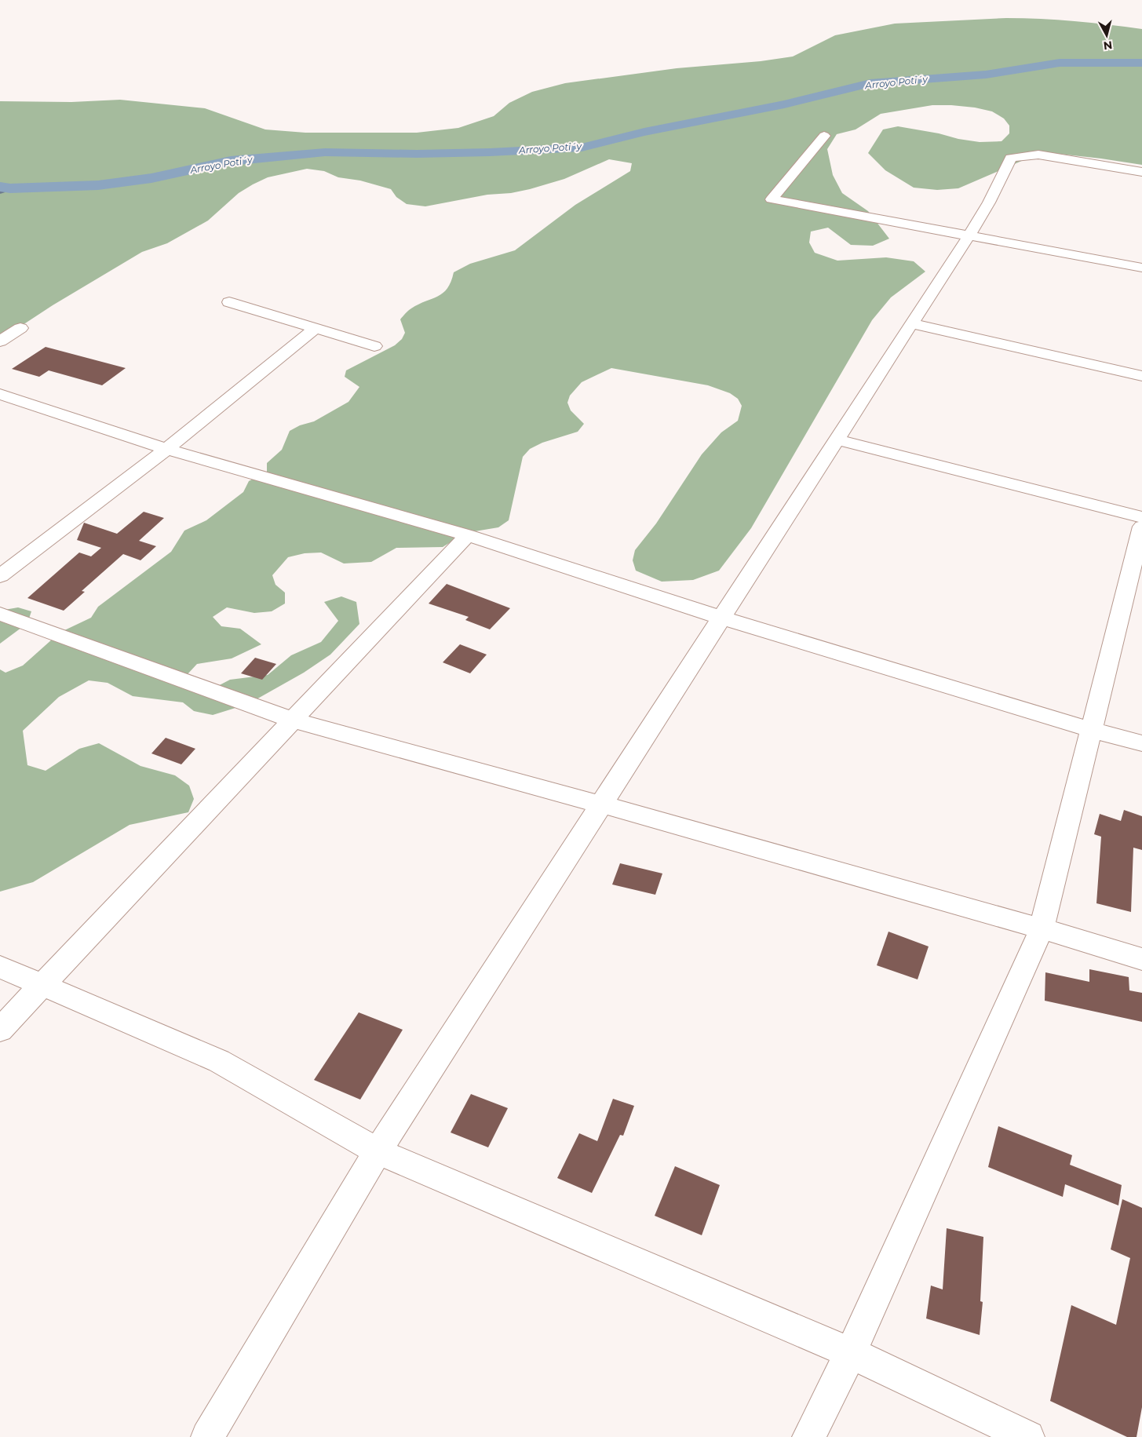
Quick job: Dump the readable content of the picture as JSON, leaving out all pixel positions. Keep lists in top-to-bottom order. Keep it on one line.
{"water":["Arroyo Poti´y"],"north":"bottom"}
